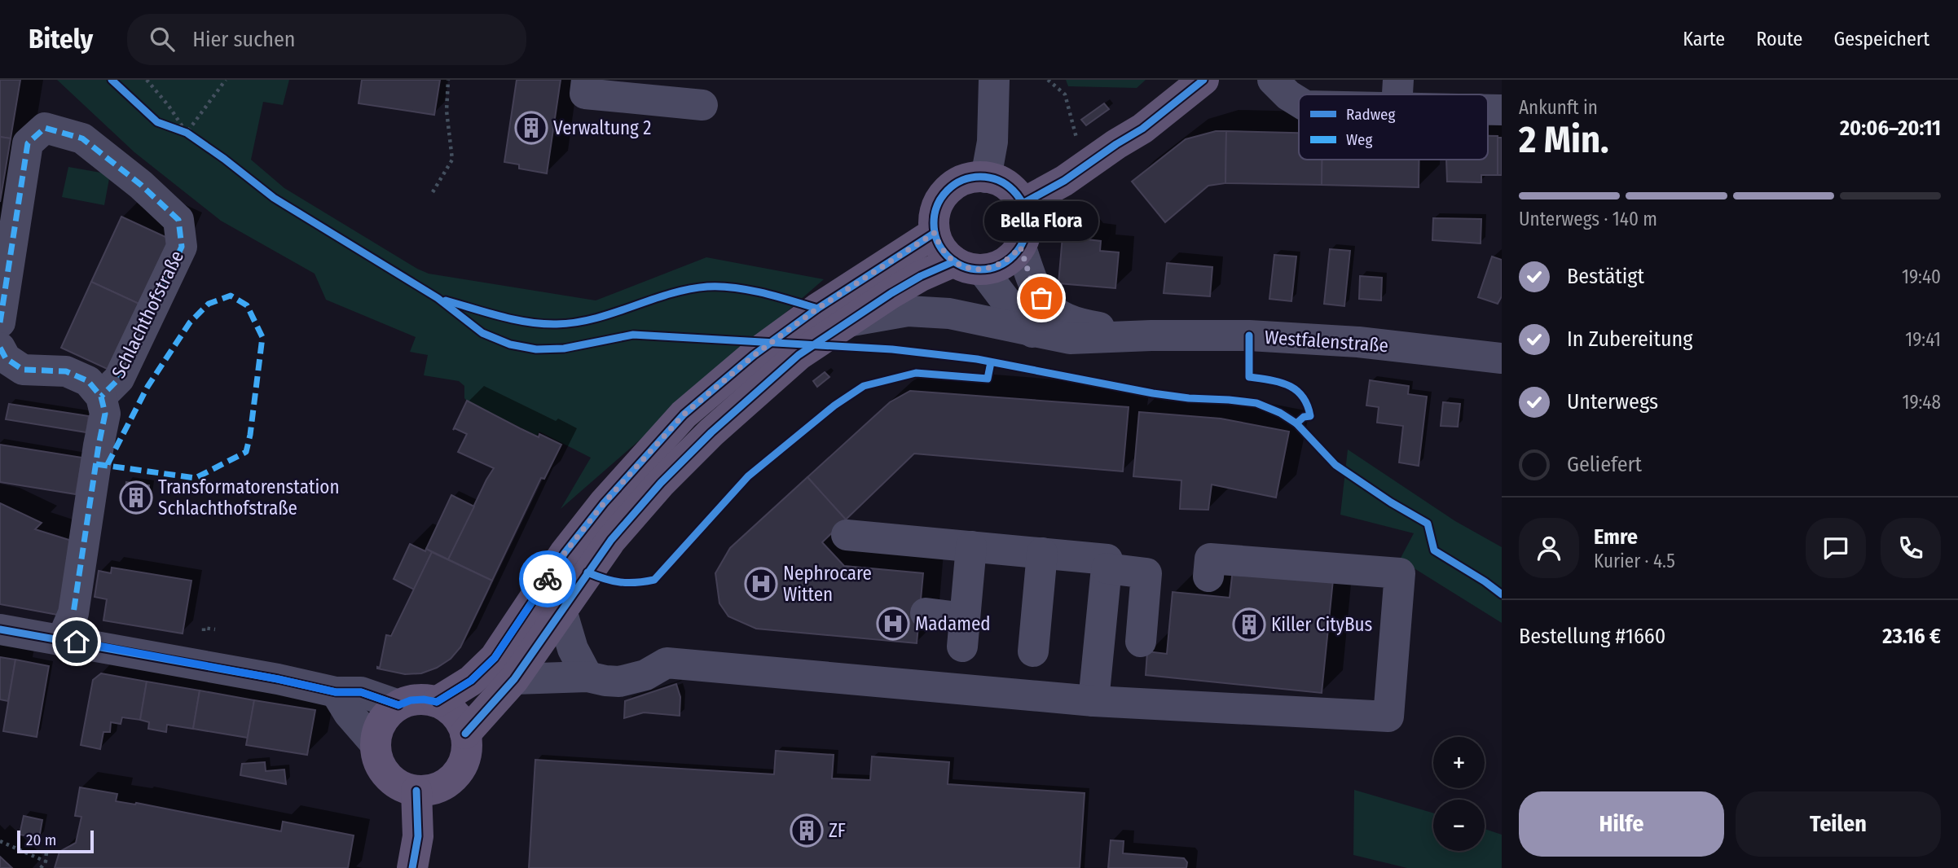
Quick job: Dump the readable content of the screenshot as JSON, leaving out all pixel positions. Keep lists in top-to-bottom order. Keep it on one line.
{"streets":{"street":["Schlachthofstraße","Westfalenstraße"]},"places":{"building":["Verwaltung 2","Transformatorenstation Schlachthofstraße","Killer CityBus","ZF"],"other":["Bella Flora"],"hospital":["Nephrocare Witten","Madamed"]},"legend":["Radweg","Weg"],"scale_bar":"20 m","page":{"header":"Bitely","search":"Hier suchen","nav":["Karte","Route","Gespeichert"],"heading":["2 Min.","Ankunft in","20:06–20:11"],"panel":["Emre","Kurier · 4.5","Bestellung #1660","23.16 €"],"bar":"Unterwegs · 140 m","bubble":"Bella Flora","list":[["Bestätigt","19:40"],["In Zubereitung","19:41"],["Unterwegs","19:48"],"Geliefert"],"map_buttons":["+","−"],"buttons":["Hilfe","Teilen"],"scale":"20 m"}}
